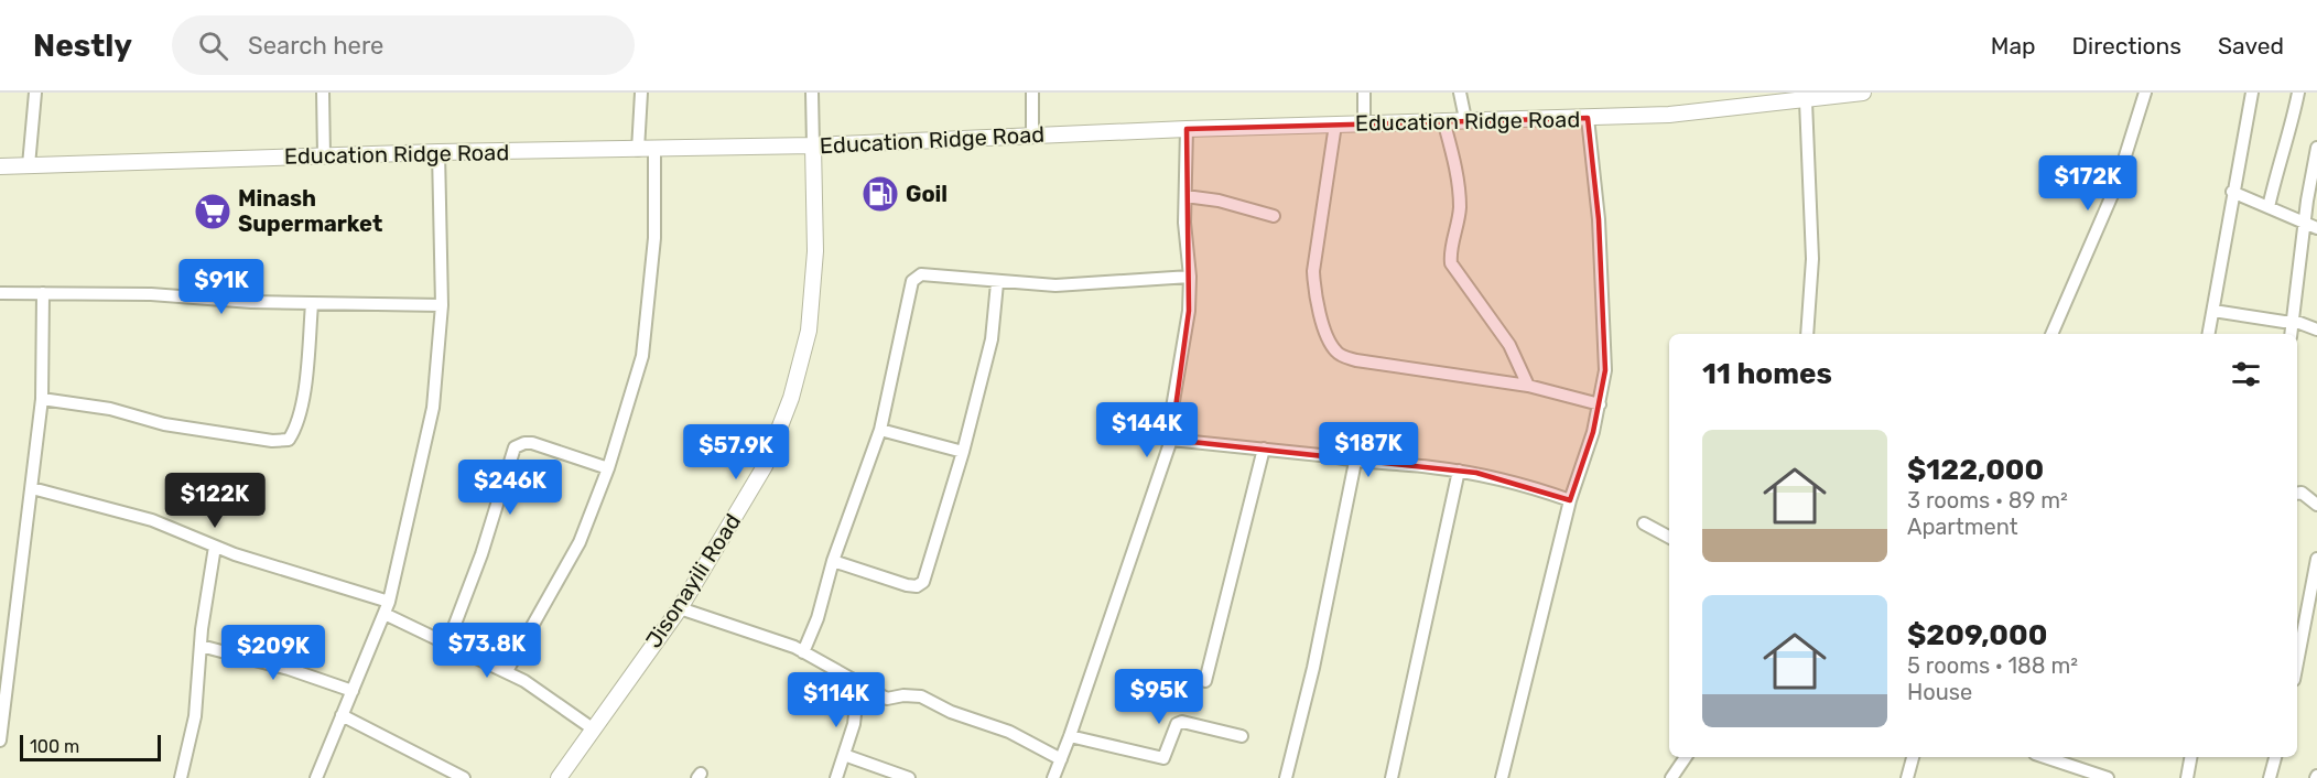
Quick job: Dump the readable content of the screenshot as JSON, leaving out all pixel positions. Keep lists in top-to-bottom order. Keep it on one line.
{"streets":{"main road":["Education Ridge Road","Jisonayili Road"]},"crossings":[["Education Ridge Road","Jisonayili Road"]],"places":{"fuel station":["Goil"],"supermarket":["Minash Supermarket"]},"scale_bar":"100 m","page":{"header":"Nestly","search":"Search here","nav":["Map","Directions","Saved"],"price":["$172K","$91K","$144K","$187K","$57.9K","$246K","$122K","$73.8K","$209K","$95K","$114K"],"heading":"11 homes","list":[{"name":"$122,000","note":"3 rooms · 89 m² · Apartment"},{"name":"$209,000","note":"5 rooms · 188 m² · House"}],"scale":"100 m"}}
